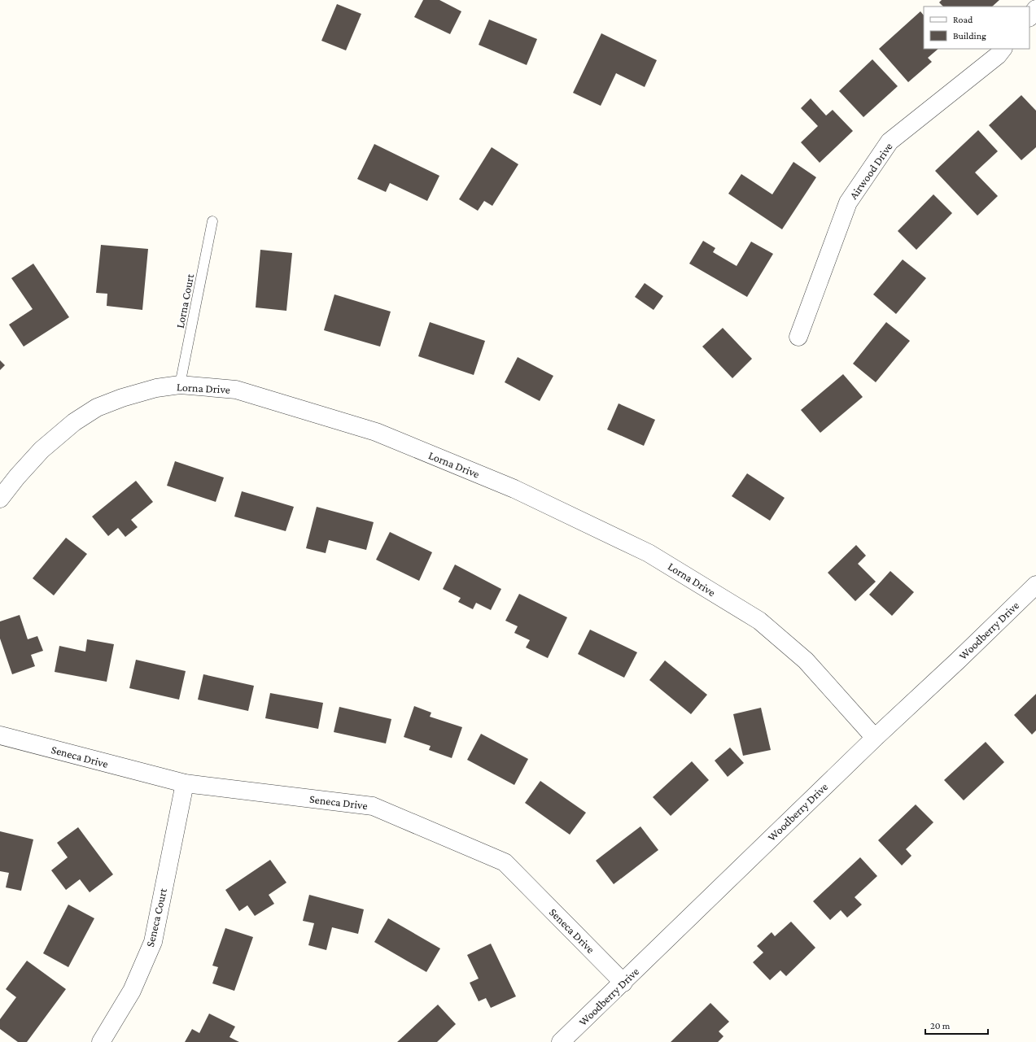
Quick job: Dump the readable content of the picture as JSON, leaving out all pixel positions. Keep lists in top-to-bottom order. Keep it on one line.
{"streets":{"street":["Airwood Drive","Lorna Drive","Woodberry Drive","Seneca Drive","Seneca Court"],"lane":["Lorna Court"]},"crossings":[["Lorna Court","Lorna Drive"],["Lorna Drive","Woodberry Drive"],["Woodberry Drive","Seneca Drive"],["Seneca Drive","Seneca Court"]],"legend":["Road","Building"],"scale_bar":"20 m"}
